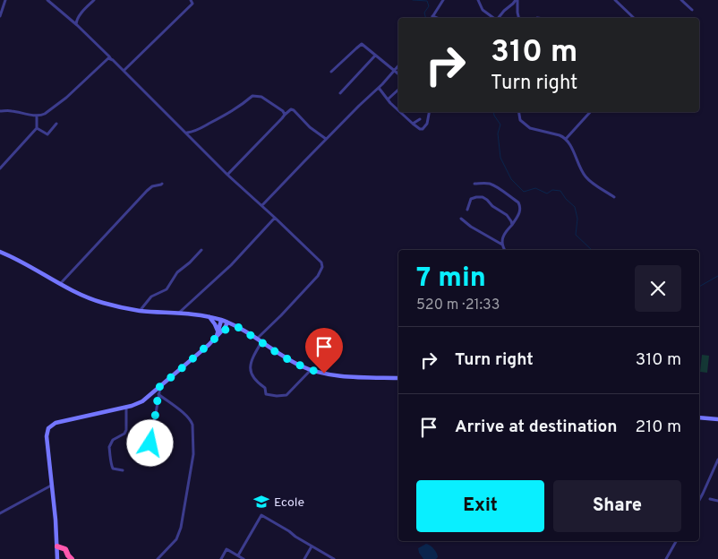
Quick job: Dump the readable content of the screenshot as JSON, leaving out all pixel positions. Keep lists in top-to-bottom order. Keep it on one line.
{"places":{"school or university":["Ecole"]},"page":{"turn":["310 m","Turn right"],"heading":["7 min","520 m · 21:33"],"list":[{"name":"Turn right","value":"310 m"},{"name":"Arrive at destination","value":"210 m"}],"buttons":["Exit","Share"]}}
